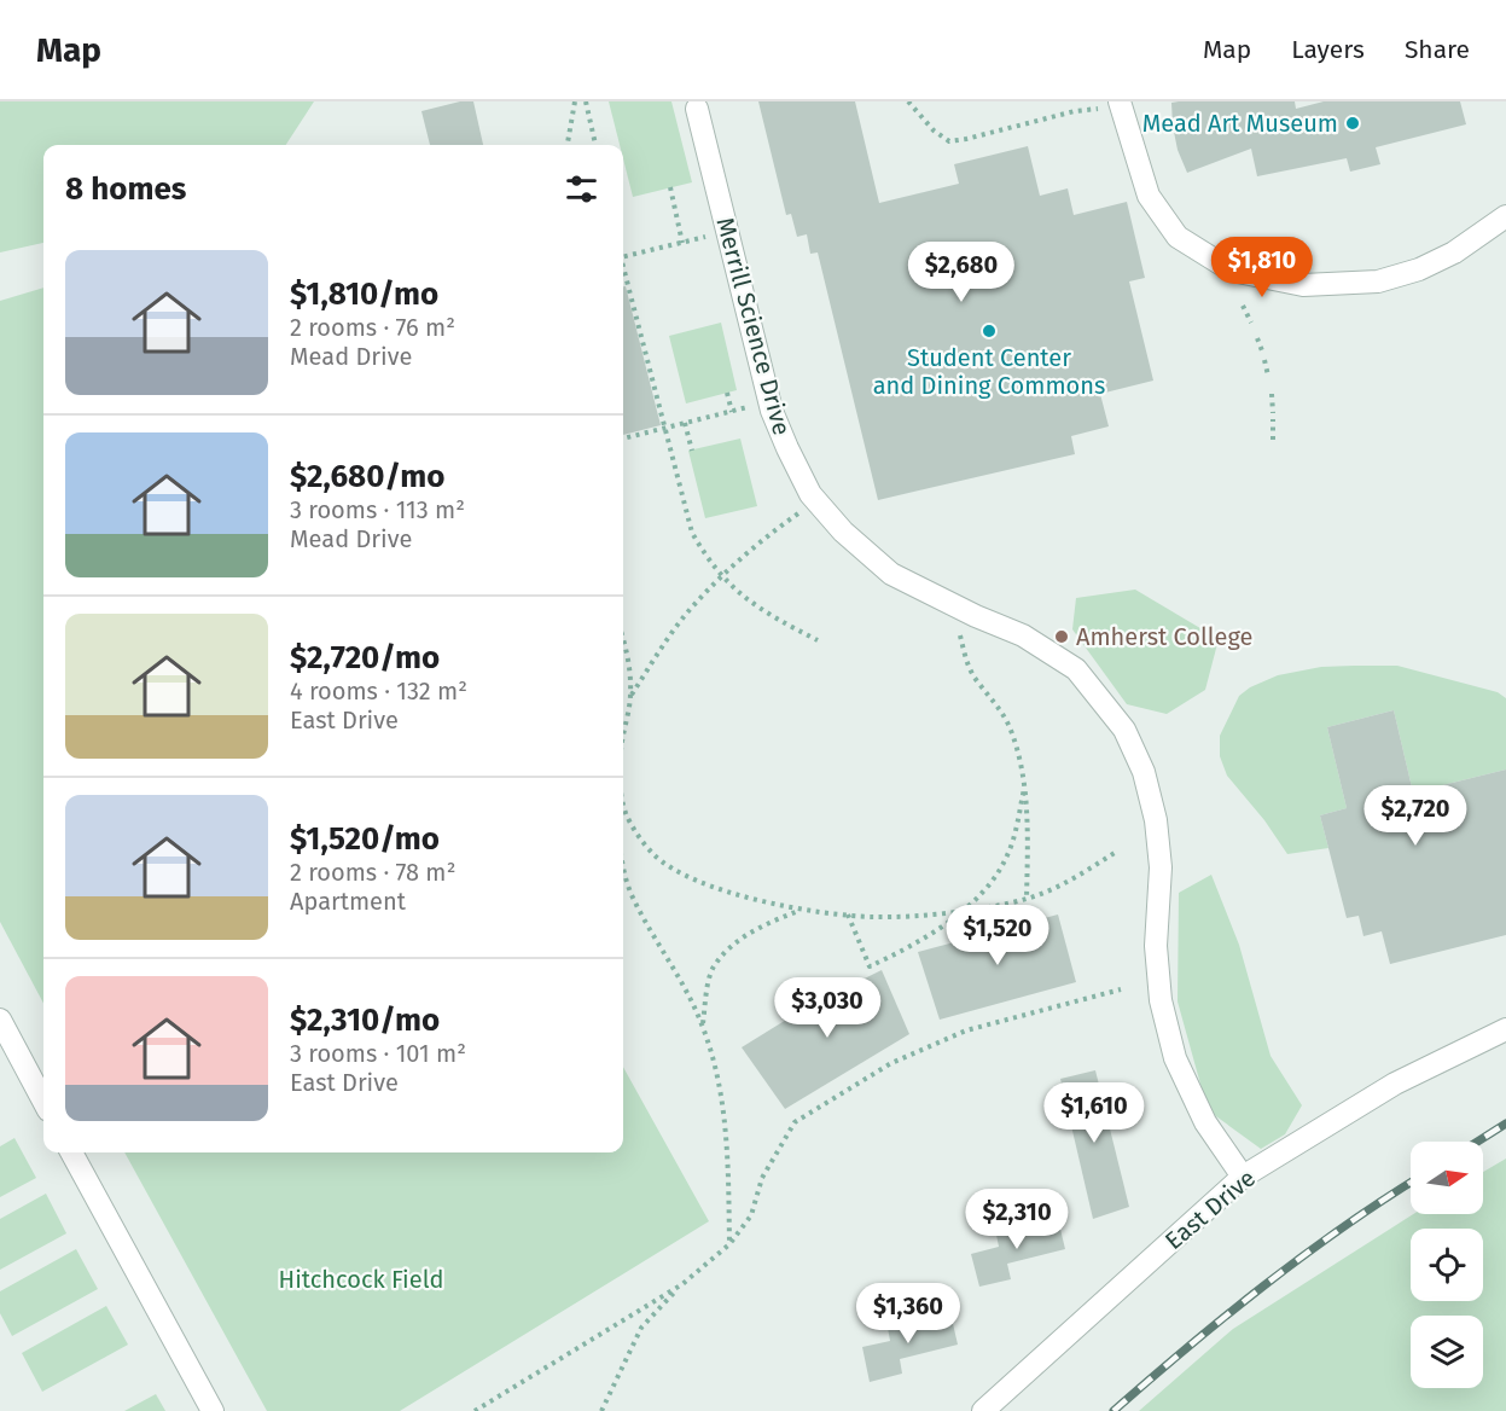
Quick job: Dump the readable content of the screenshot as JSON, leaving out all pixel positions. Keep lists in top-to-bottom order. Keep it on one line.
{"streets":{"street":["Merrill Science Drive","East Drive"]},"crossings":[["Merrill Science Drive","East Drive"]],"parks":["Hitchcock Field"],"places":["Mead Art Museum","Student Center and Dining Commons","Amherst College"],"north":"right","page":{"header":"Map","nav":["Map","Layers","Share"],"heading":"8 homes","list":[{"name":"$1,810/mo","note":"2 rooms · 76 m² · Mead Drive"},{"name":"$2,680/mo","note":"3 rooms · 113 m² · Mead Drive"},{"name":"$2,720/mo","note":"4 rooms · 132 m² · East Drive"},{"name":"$1,520/mo","note":"2 rooms · 78 m² · Apartment"},{"name":"$2,310/mo","note":"3 rooms · 101 m² · East Drive"}],"price":["$1,810","$2,680","$2,720","$1,520","$3,030","$1,610","$2,310","$1,360"]}}
